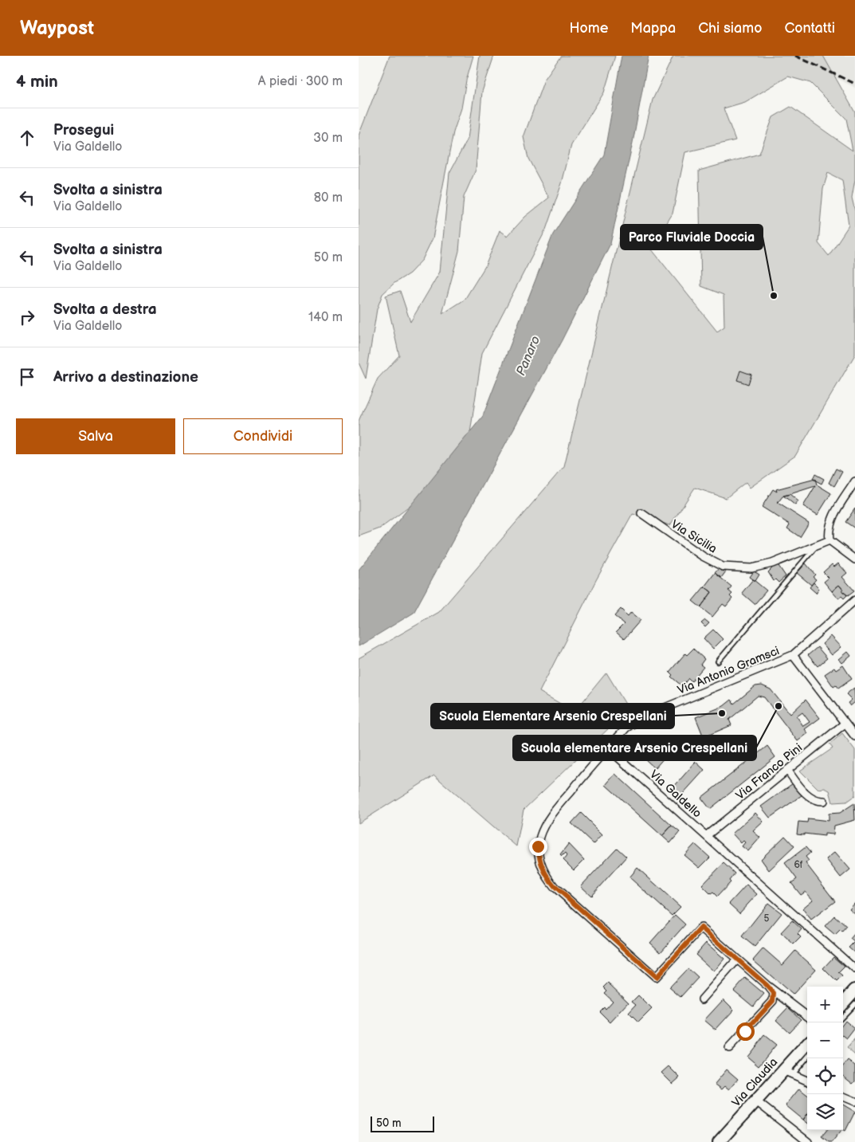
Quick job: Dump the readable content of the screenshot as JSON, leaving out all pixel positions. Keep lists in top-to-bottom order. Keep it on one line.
{"streets":{"main road":["Via Claudia"],"street":["Via Sicilia","Via Antonio Gramsci","Via Franco Pini","Via Galdello"]},"crossings":[["Via Antonio Gramsci","Via Franco Pini"],["Via Antonio Gramsci","Via Galdello"],["Via Franco Pini","Via Galdello"]],"water":["Panaro"],"places":["Parco Fluviale Doccia","Scuola elementare Arsenio Crespellani","Scuola Elementare Arsenio Crespellani"],"house_numbers":["6f","5"],"scale_bar":"50 m","page":{"header":"Waypost","nav":["Home","Mappa","Chi siamo","Contatti"],"heading":["4 min","A piedi · 300 m"],"list":[["Prosegui","Via Galdello","30 m"],["Svolta a sinistra","Via Galdello","80 m"],["Svolta a sinistra","Via Galdello","50 m"],["Svolta a destra","Via Galdello","140 m"],"Arrivo a destinazione"],"buttons":["Salva","Condividi"],"map_buttons":["+","−"],"scale":"50 m"}}
